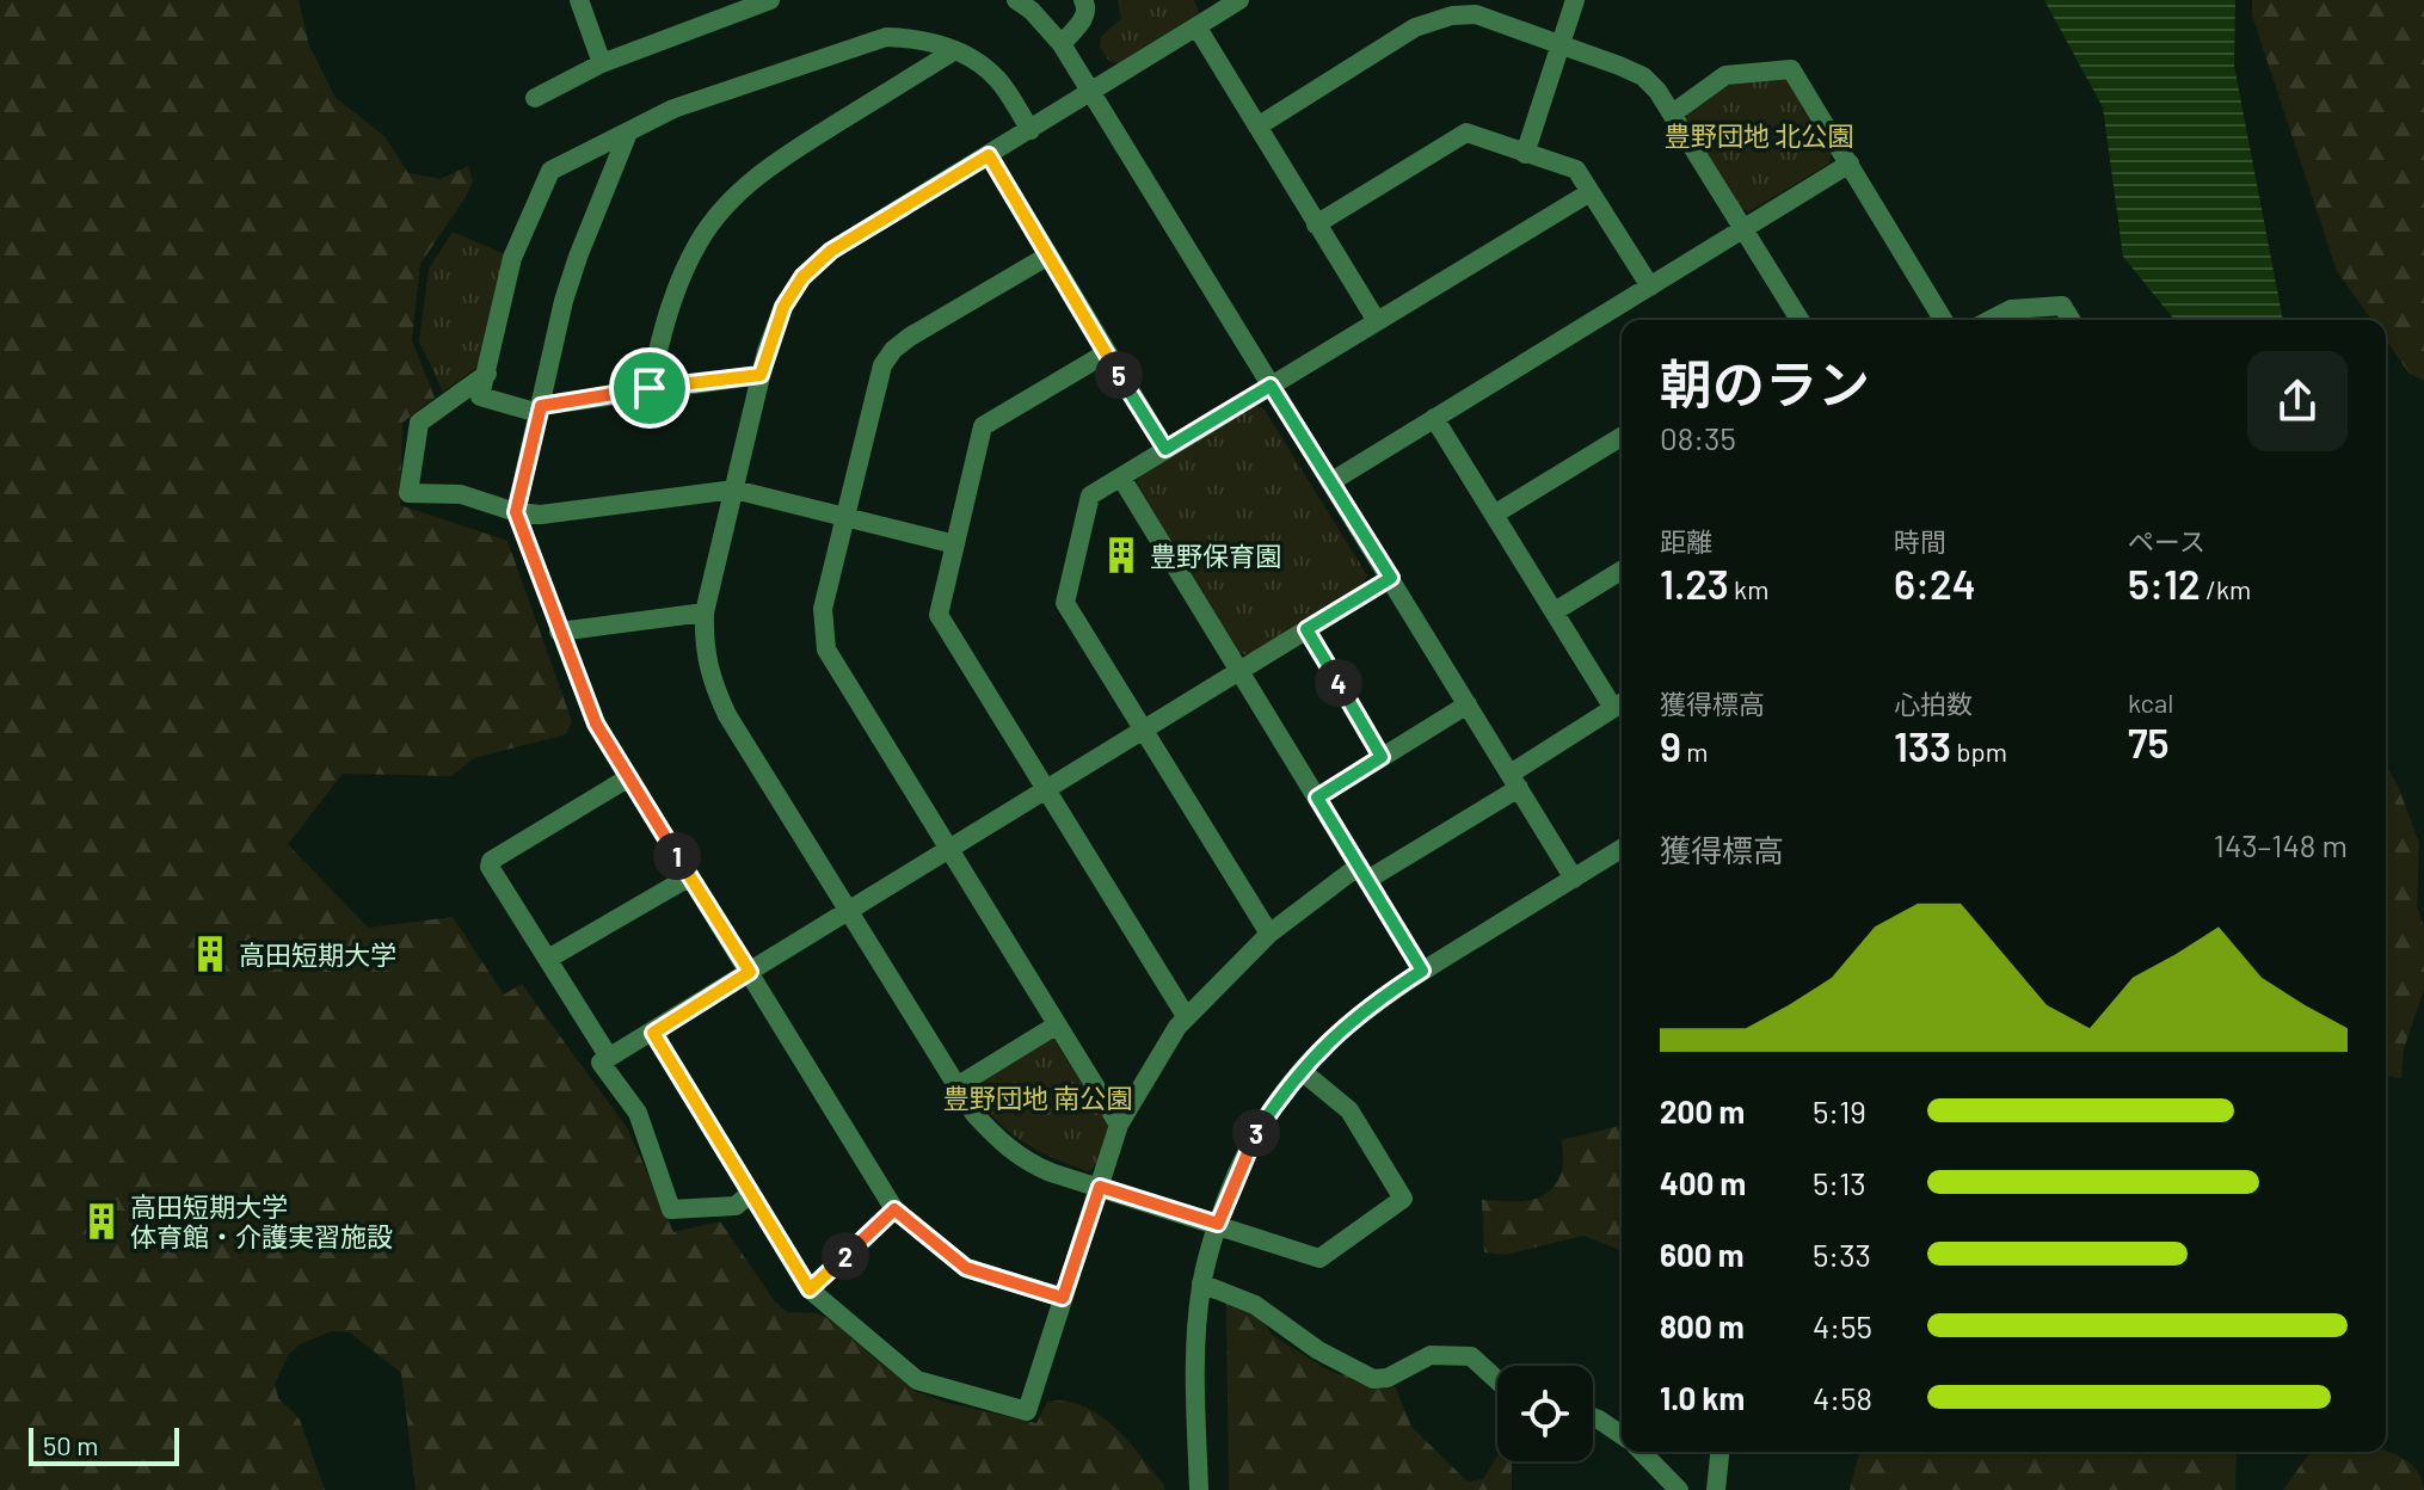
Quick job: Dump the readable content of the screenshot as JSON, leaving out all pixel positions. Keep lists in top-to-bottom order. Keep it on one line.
{"parks":["豊野団地 北公園","豊野団地 南公園"],"places":{"building":["豊野保育園","高田短期大学","高田短期大学 体育館・介護実習施設"]},"scale_bar":"50 m","page":{"heading":["朝のラン","08:35"],"pins":["5","4","1","3","2"],"stats":[["距離","1.23 km"],["時間","6:24"],["ペース","5:12 /km"],["獲得標高","9 m"],["心拍数","133 bpm"],["kcal","75"]],"chart":["獲得標高","143–148 m"],"list":[{"name":"200 m","note":"5:19"},{"name":"400 m","note":"5:13"},{"name":"600 m","note":"5:33"},{"name":"800 m","note":"4:55"},{"name":"1.0 km","note":"4:58"}],"scale":"50 m"}}
